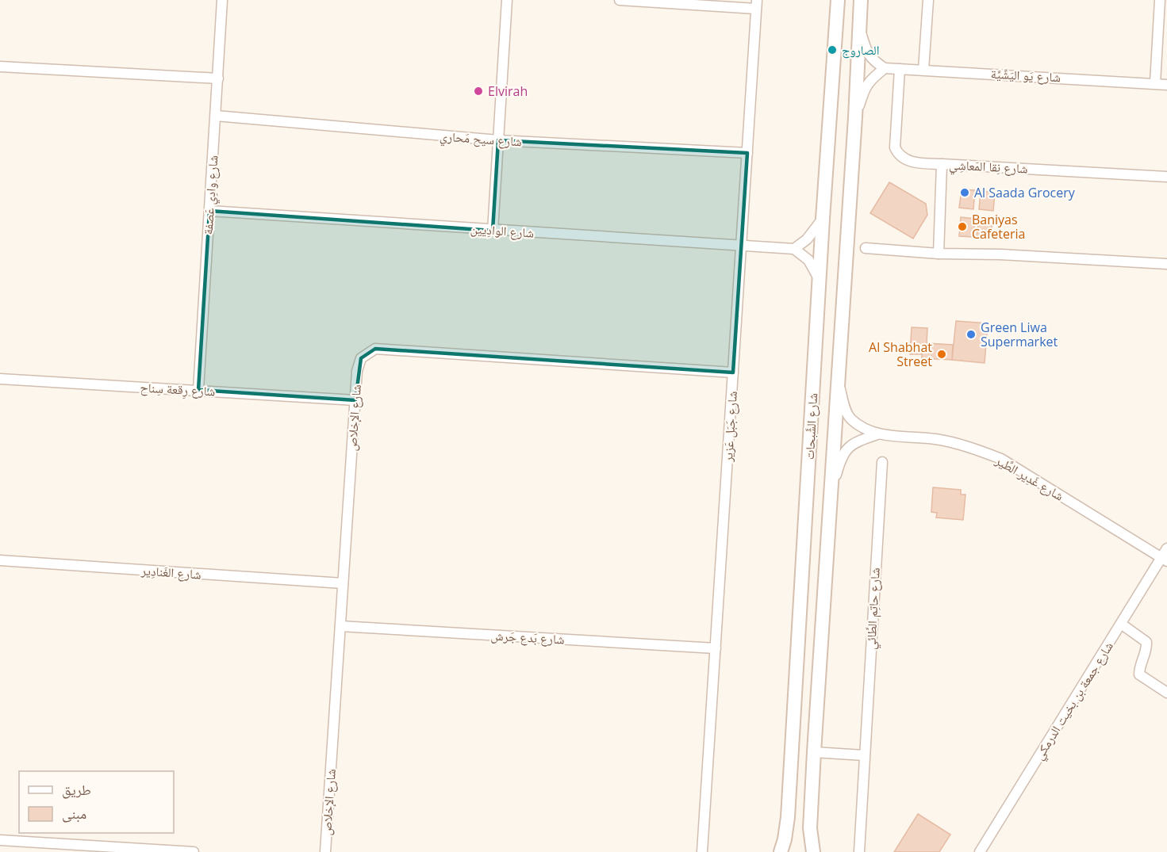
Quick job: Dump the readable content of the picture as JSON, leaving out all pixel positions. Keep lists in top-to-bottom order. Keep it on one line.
{"streets":{"street":["شارع يَو اليَشِّيَّة","شارع سيح مَحاري","شارع نِقا المَعاشِي","شارع وادِي عَصفة","شارع الوادِيين","شارع رِقعة سِناح","شارع الإخلاص","شارع جَبَل عَزير","شارع الشَّبحات","شارع غَدِير الطَّير","شارع الغَنادِير","شارع حاتِم الطَّائي","شارع بَدع جَرش","شارع جمعة بن بخيت الدرمكي"]},"crossings":[["شارع يَو اليَشِّيَّة","شارع نِقا المَعاشِي"],["شارع سيح مَحاري","شارع وادِي عَصفة"],["شارع سيح مَحاري","شارع جَبَل عَزير"],["شارع وادِي عَصفة","شارع الوادِيين"],["شارع وادِي عَصفة","شارع رِقعة سِناح"],["شارع الوادِيين","شارع جَبَل عَزير"],["شارع رِقعة سِناح","شارع الإخلاص"],["شارع الإخلاص","شارع جَبَل عَزير"],["شارع الإخلاص","شارع الغَنادِير"],["شارع الإخلاص","شارع بَدع جَرش"],["شارع جَبَل عَزير","شارع بَدع جَرش"],["شارع الشَّبحات","شارع غَدِير الطَّير"],["شارع غَدِير الطَّير","شارع جمعة بن بخيت الدرمكي"]],"places":["الصاروج","Elvirah","Al Saada Grocery","Baniyas Cafeteria","Green Liwa Supermarket","Al Shabhat Street"],"legend":["طريق","مبنى"]}
